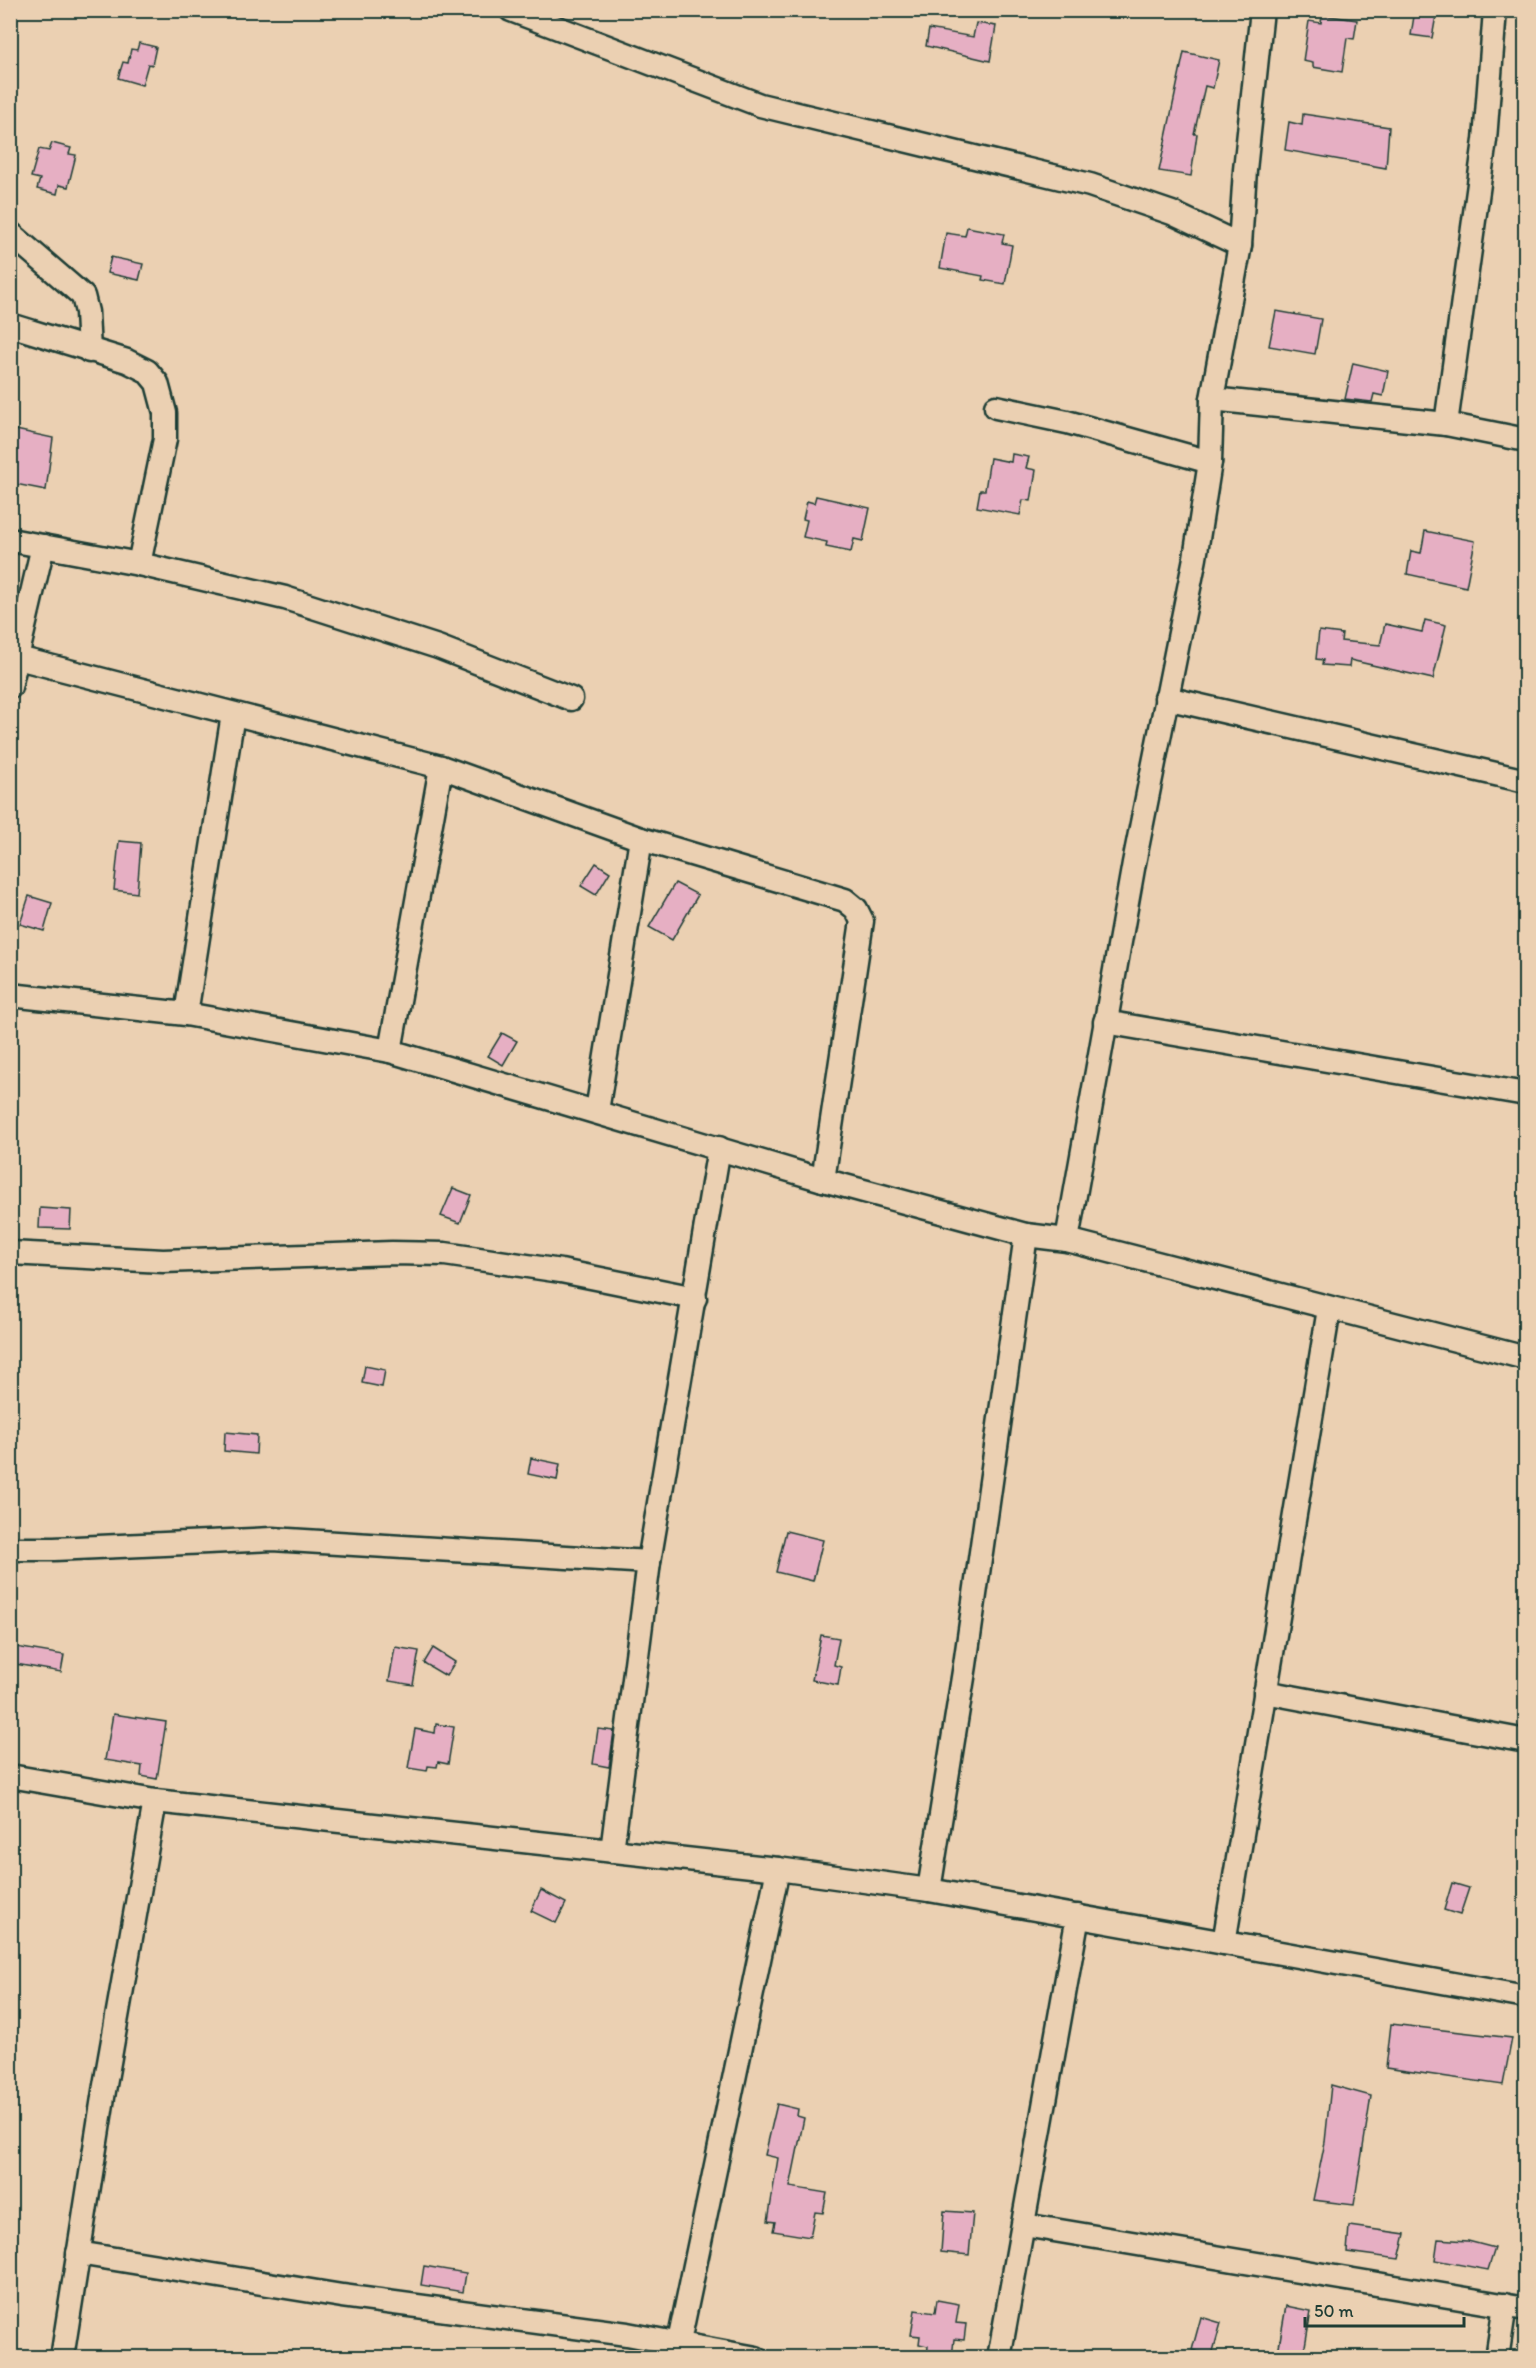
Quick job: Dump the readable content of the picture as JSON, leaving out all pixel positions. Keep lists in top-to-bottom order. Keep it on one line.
{"scale_bar":"50 m"}
